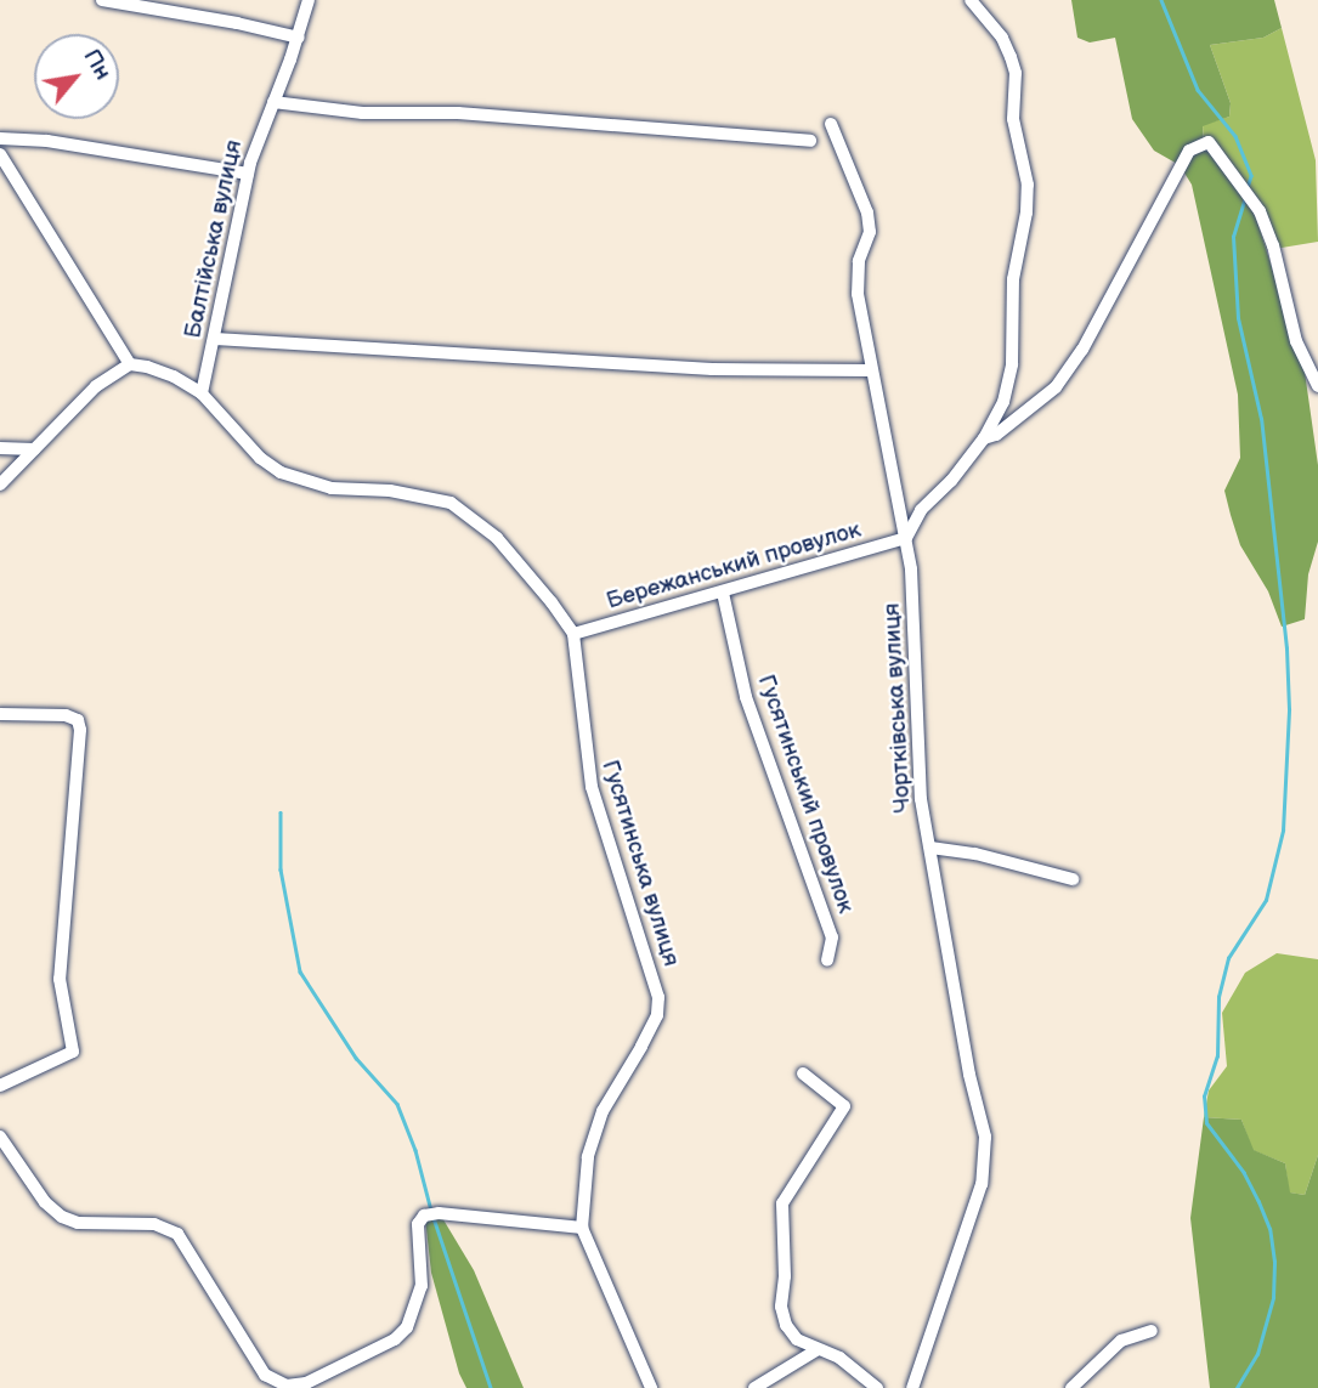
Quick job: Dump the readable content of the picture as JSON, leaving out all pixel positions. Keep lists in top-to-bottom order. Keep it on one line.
{"streets":{"street":["Балтійська вулиця","Бережанський провулок","Чортківська вулиця","Гусятинський провулок","Гусятинська вулиця"]},"crossings":[["Балтійська вулиця","Гусятинська вулиця"],["Бережанський провулок","Чортківська вулиця"],["Бережанський провулок","Гусятинський провулок"],["Бережанський провулок","Гусятинська вулиця"]],"north":"top right"}
